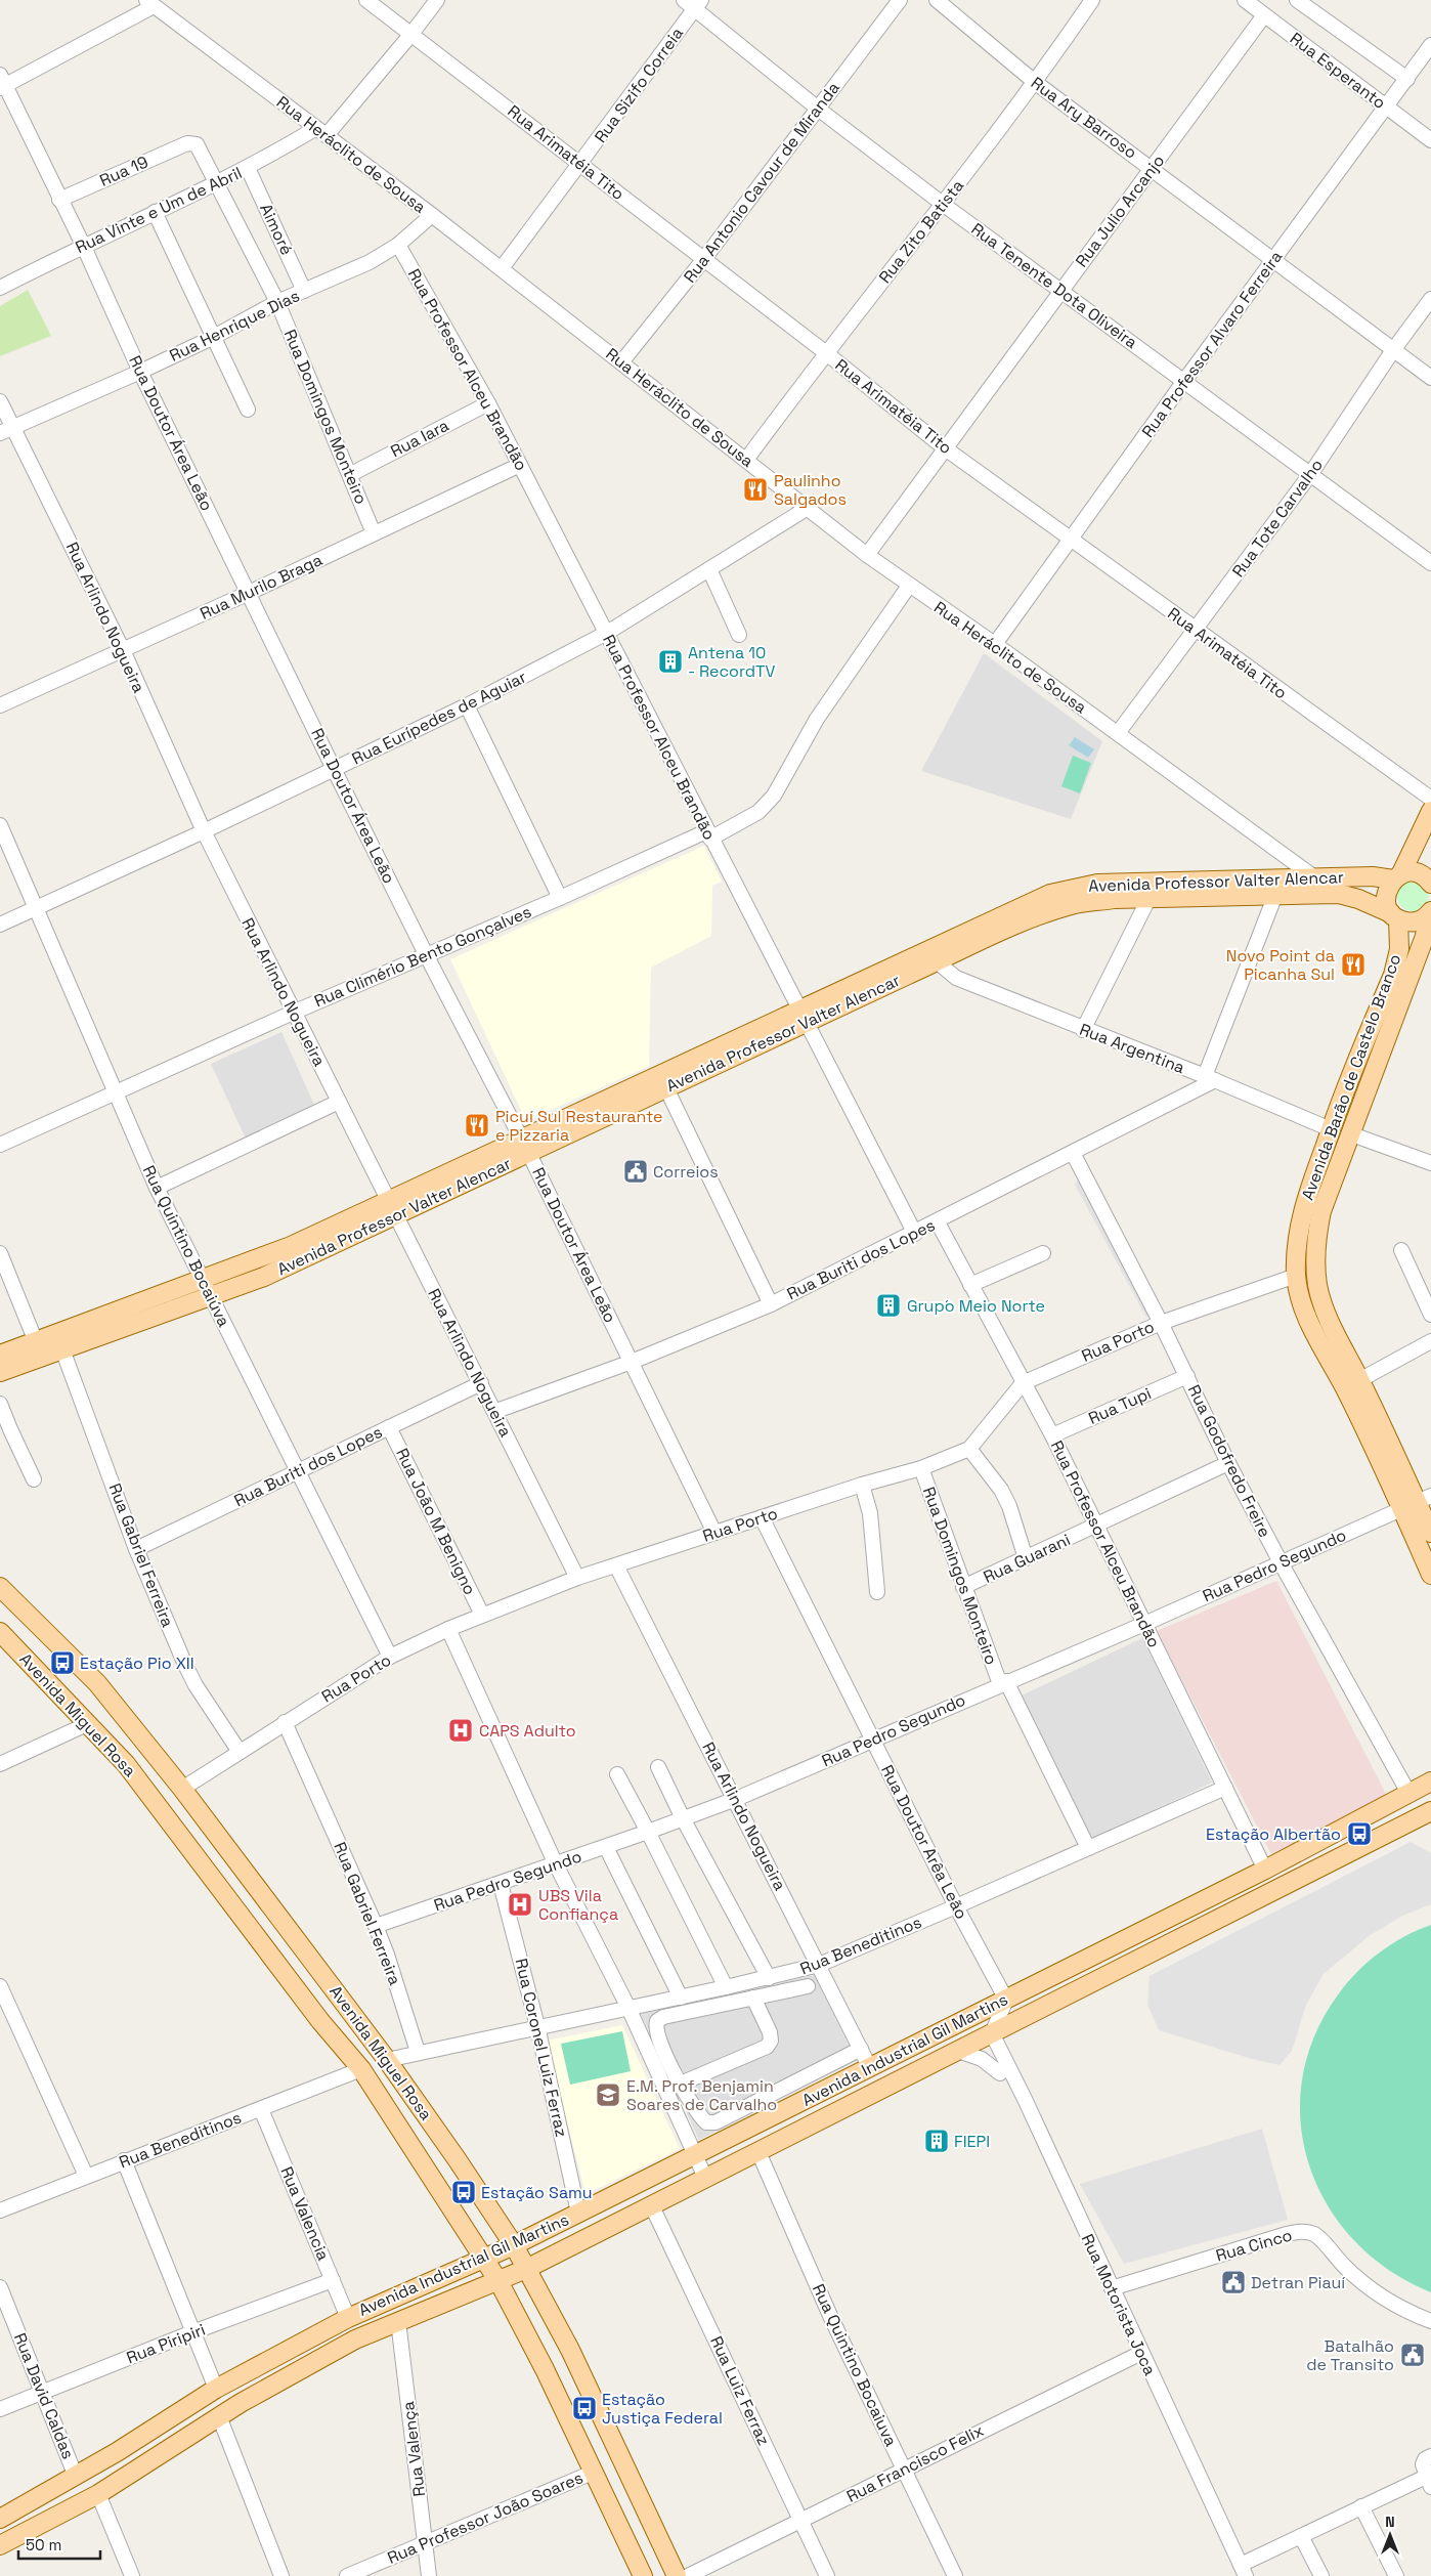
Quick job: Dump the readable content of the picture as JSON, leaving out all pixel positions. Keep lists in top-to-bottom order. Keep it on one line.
{"streets":{"main road":["Avenida Professor Valter Alencar","Avenida Barão de Castelo Branco","Avenida Miguel Rosa","Avenida Industrial Gil Martins"],"street":["Rua Esperanto","Rua Sizifo Correia","Rua Ary Barroso","Rua Arimatéia Tito","Rua Heráclito de Sousa","Rua 19","Rua Antonio Cavour de Miranda","Rua Vinte e Um de Abril","Rua Julio Arcanjo","Aimoré","Rua Zito Batista","Rua Tenente Dota Oliveira","Rua Henrique Dias","Rua Professor Alvaro Ferreira","Rua Professor Alceu Brandão","Rua Domingos Monteiro","Rua Doutor Área Leão","Rua Iara","Rua Tote Carvalho","Rua Murilo Braga","Rua Arlindo Nogueira","Rua Eurípedes de Aguiar","Rua Climério Bento Gonçalves","Rua Argentina","Rua Quintino Bocaiúva","Rua Buriti dos Lopes","Rua Porto","Rua Tupi","Rua Godofredo Freire","Rua João M Benigno","Rua Gabriel Ferreira","Rua Guarani","Rua Pedro Segundo","Rua Doutor Arêa Leão","Rua Beneditinos","Rua Coronel Luiz Ferraz","Rua Valencia","Rua Cinco","Rua Motorista Joca","Rua Piripiri","Rua Quintino Bocaiuva","Rua Luiz Ferraz","Rua David Caldas","Rua Valença","Rua Francisco Felix","Rua Professor João Soares"]},"crossings":[["Rua Esperanto","Rua Julio Arcanjo"],["Rua Esperanto","Rua Professor Alvaro Ferreira"],["Rua Sizifo Correia","Rua Arimatéia Tito"],["Rua Sizifo Correia","Rua Heráclito de Sousa"],["Rua Sizifo Correia","Rua Tenente Dota Oliveira"],["Rua Ary Barroso","Rua Julio Arcanjo"],["Rua Ary Barroso","Rua Zito Batista"],["Rua Ary Barroso","Rua Professor Alvaro Ferreira"],["Rua Ary Barroso","Rua Tote Carvalho"],["Rua Arimatéia Tito","Rua Antonio Cavour de Miranda"],["Rua Arimatéia Tito","Rua Vinte e Um de Abril"],["Rua Arimatéia Tito","Rua Julio Arcanjo"],["Rua Arimatéia Tito","Rua Zito Batista"],["Rua Arimatéia Tito","Rua Professor Alvaro Ferreira"],["Rua Arimatéia Tito","Rua Tote Carvalho"],["Rua Heráclito de Sousa","Rua Antonio Cavour de Miranda"],["Rua Heráclito de Sousa","Rua Vinte e Um de Abril"],["Rua Heráclito de Sousa","Rua Julio Arcanjo"],["Rua Heráclito de Sousa","Rua Zito Batista"],["Rua Heráclito de Sousa","Rua Henrique Dias"],["Rua Heráclito de Sousa","Rua Professor Alvaro Ferreira"],["Rua Heráclito de Sousa","Rua Tote Carvalho"],["Rua Heráclito de Sousa","Rua Eurípedes de Aguiar"],["Rua Heráclito de Sousa","Avenida Professor Valter Alencar"],["Rua Heráclito de Sousa","Rua Climério Bento Gonçalves"],["Rua 19","Rua Domingos Monteiro"],["Rua 19","Rua Doutor Área Leão"],["Rua Antonio Cavour de Miranda","Rua Tenente Dota Oliveira"],["Rua Vinte e Um de Abril","Aimoré"],["Rua Vinte e Um de Abril","Rua Domingos Monteiro"],["Rua Vinte e Um de Abril","Rua Doutor Área Leão"],["Rua Julio Arcanjo","Rua Tenente Dota Oliveira"],["Aimoré","Rua Henrique Dias"],["Rua Zito Batista","Rua Tenente Dota Oliveira"],["Rua Tenente Dota Oliveira","Rua Professor Alvaro Ferreira"],["Rua Tenente Dota Oliveira","Rua Tote Carvalho"],["Rua Henrique Dias","Rua Professor Alceu Brandão"],["Rua Henrique Dias","Rua Domingos Monteiro"],["Rua Henrique Dias","Rua Doutor Área Leão"],["Rua Henrique Dias","Rua Arlindo Nogueira"],["Rua Professor Alceu Brandão","Rua Iara"],["Rua Professor Alceu Brandão","Rua Murilo Braga"],["Rua Professor Alceu Brandão","Rua Eurípedes de Aguiar"],["Rua Professor Alceu Brandão","Avenida Professor Valter Alencar"],["Rua Professor Alceu Brandão","Rua Climério Bento Gonçalves"],["Rua Professor Alceu Brandão","Rua Buriti dos Lopes"],["Rua Professor Alceu Brandão","Rua Porto"],["Rua Professor Alceu Brandão","Rua Tupi"],["Rua Professor Alceu Brandão","Rua Guarani"],["Rua Professor Alceu Brandão","Rua Pedro Segundo"],["Rua Professor Alceu Brandão","Rua Beneditinos"],["Rua Professor Alceu Brandão","Avenida Industrial Gil Martins"],["Rua Domingos Monteiro","Rua Iara"],["Rua Domingos Monteiro","Rua Murilo Braga"],["Rua Domingos Monteiro","Rua Porto"],["Rua Domingos Monteiro","Rua Guarani"],["Rua Domingos Monteiro","Rua Pedro Segundo"],["Rua Domingos Monteiro","Rua Beneditinos"],["Rua Doutor Área Leão","Rua Murilo Braga"],["Rua Doutor Área Leão","Rua Eurípedes de Aguiar"],["Rua Doutor Área Leão","Avenida Professor Valter Alencar"],["Rua Doutor Área Leão","Rua Climério Bento Gonçalves"],["Rua Doutor Área Leão","Rua Buriti dos Lopes"],["Rua Doutor Área Leão","Rua Porto"],["Rua Murilo Braga","Rua Arlindo Nogueira"],["Rua Arlindo Nogueira","Rua Eurípedes de Aguiar"],["Rua Arlindo Nogueira","Avenida Professor Valter Alencar"],["Rua Arlindo Nogueira","Rua Climério Bento Gonçalves"],["Rua Arlindo Nogueira","Rua Buriti dos Lopes"],["Rua Arlindo Nogueira","Rua Porto"],["Rua Arlindo Nogueira","Rua Pedro Segundo"],["Rua Arlindo Nogueira","Rua Beneditinos"],["Rua Arlindo Nogueira","Avenida Industrial Gil Martins"],["Rua Eurípedes de Aguiar","Rua Quintino Bocaiúva"],["Avenida Professor Valter Alencar","Rua Argentina"],["Avenida Professor Valter Alencar","Avenida Barão de Castelo Branco"],["Avenida Professor Valter Alencar","Rua Quintino Bocaiúva"],["Avenida Professor Valter Alencar","Rua Gabriel Ferreira"],["Rua Climério Bento Gonçalves","Rua Quintino Bocaiúva"],["Rua Argentina","Avenida Barão de Castelo Branco"],["Rua Argentina","Rua Buriti dos Lopes"],["Avenida Barão de Castelo Branco","Rua Porto"],["Avenida Barão de Castelo Branco","Rua Pedro Segundo"],["Rua Quintino Bocaiúva","Rua Buriti dos Lopes"],["Rua Quintino Bocaiúva","Rua Porto"],["Rua Buriti dos Lopes","Rua Godofredo Freire"],["Rua Buriti dos Lopes","Rua João M Benigno"],["Rua Buriti dos Lopes","Rua Gabriel Ferreira"],["Rua Porto","Rua Godofredo Freire"],["Rua Porto","Rua João M Benigno"],["Rua Porto","Rua Gabriel Ferreira"],["Rua Porto","Avenida Miguel Rosa"],["Rua Porto","Rua Doutor Arêa Leão"],["Rua Tupi","Rua Godofredo Freire"],["Rua Godofredo Freire","Rua Guarani"],["Rua Godofredo Freire","Rua Pedro Segundo"],["Rua Godofredo Freire","Avenida Industrial Gil Martins"],["Rua Gabriel Ferreira","Rua Pedro Segundo"],["Rua Gabriel Ferreira","Rua Beneditinos"],["Rua Pedro Segundo","Rua Doutor Arêa Leão"],["Rua Pedro Segundo","Rua Coronel Luiz Ferraz"],["Avenida Miguel Rosa","Rua Beneditinos"],["Avenida Miguel Rosa","Avenida Industrial Gil Martins"],["Avenida Miguel Rosa","Rua Professor João Soares"],["Rua Doutor Arêa Leão","Rua Beneditinos"],["Rua Doutor Arêa Leão","Avenida Industrial Gil Martins"],["Rua Beneditinos","Rua Coronel Luiz Ferraz"],["Rua Beneditinos","Rua Valencia"],["Rua Coronel Luiz Ferraz","Avenida Industrial Gil Martins"],["Avenida Industrial Gil Martins","Rua Valencia"],["Avenida Industrial Gil Martins","Rua Motorista Joca"],["Avenida Industrial Gil Martins","Rua Quintino Bocaiuva"],["Avenida Industrial Gil Martins","Rua Luiz Ferraz"],["Avenida Industrial Gil Martins","Rua David Caldas"],["Avenida Industrial Gil Martins","Rua Valença"],["Rua Valencia","Rua Piripiri"],["Rua Cinco","Rua Motorista Joca"],["Rua Motorista Joca","Rua Francisco Felix"],["Rua Piripiri","Rua David Caldas"],["Rua Quintino Bocaiuva","Rua Francisco Felix"],["Rua Luiz Ferraz","Rua Francisco Felix"],["Rua Valença","Rua Professor João Soares"]],"places":{"restaurant":["Paulinho Salgados","Novo Point da Picanha Sul","Picuí Sul Restaurante e Pizzaria"],"building":["Antena 10 - RecordTV","Gruṕo Meio Norte","FIEPI"],"public building":["Correios","Detran Piauí","Batalhão de Transito"],"bus stop":["Estação Pio XII","Estação Albertão","Estação Samu","Estação Justiça Federal"],"hospital":["CAPS Adulto","UBS Vila Confiança"],"school or university":["E.M. Prof. Benjamin Soares de Carvalho"]},"scale_bar":"50 m","north":"top"}
